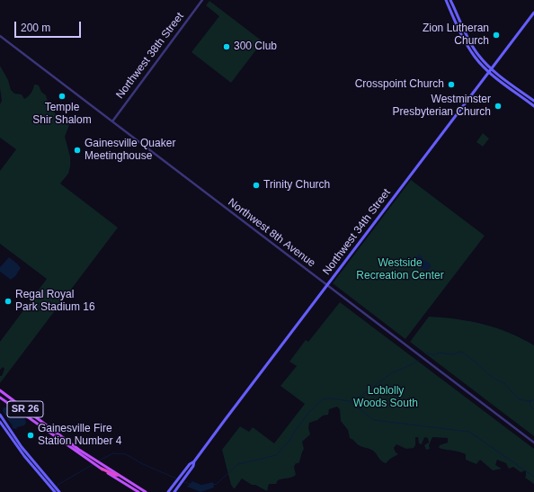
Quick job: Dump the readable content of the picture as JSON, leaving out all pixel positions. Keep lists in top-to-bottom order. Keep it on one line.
{"streets":{"main road":["Northwest 34th Street","SR 26"],"street":["Northwest 38th Street","Northwest 8th Avenue"]},"crossings":[["Northwest 38th Street","Northwest 8th Avenue"],["Northwest 34th Street","Northwest 8th Avenue"]],"parks":["Westside Recreation Center","Loblolly Woods South"],"places":["Zion Lutheran Church","300 Club","Crosspoint Church","Temple Shir Shalom","Westminster Presbyterian Church","Gainesville Quaker Meetinghouse","Trinity Church","Regal Royal Park Stadium 16","Gainesville Fire Station Number 4"],"scale_bar":"200 m"}
